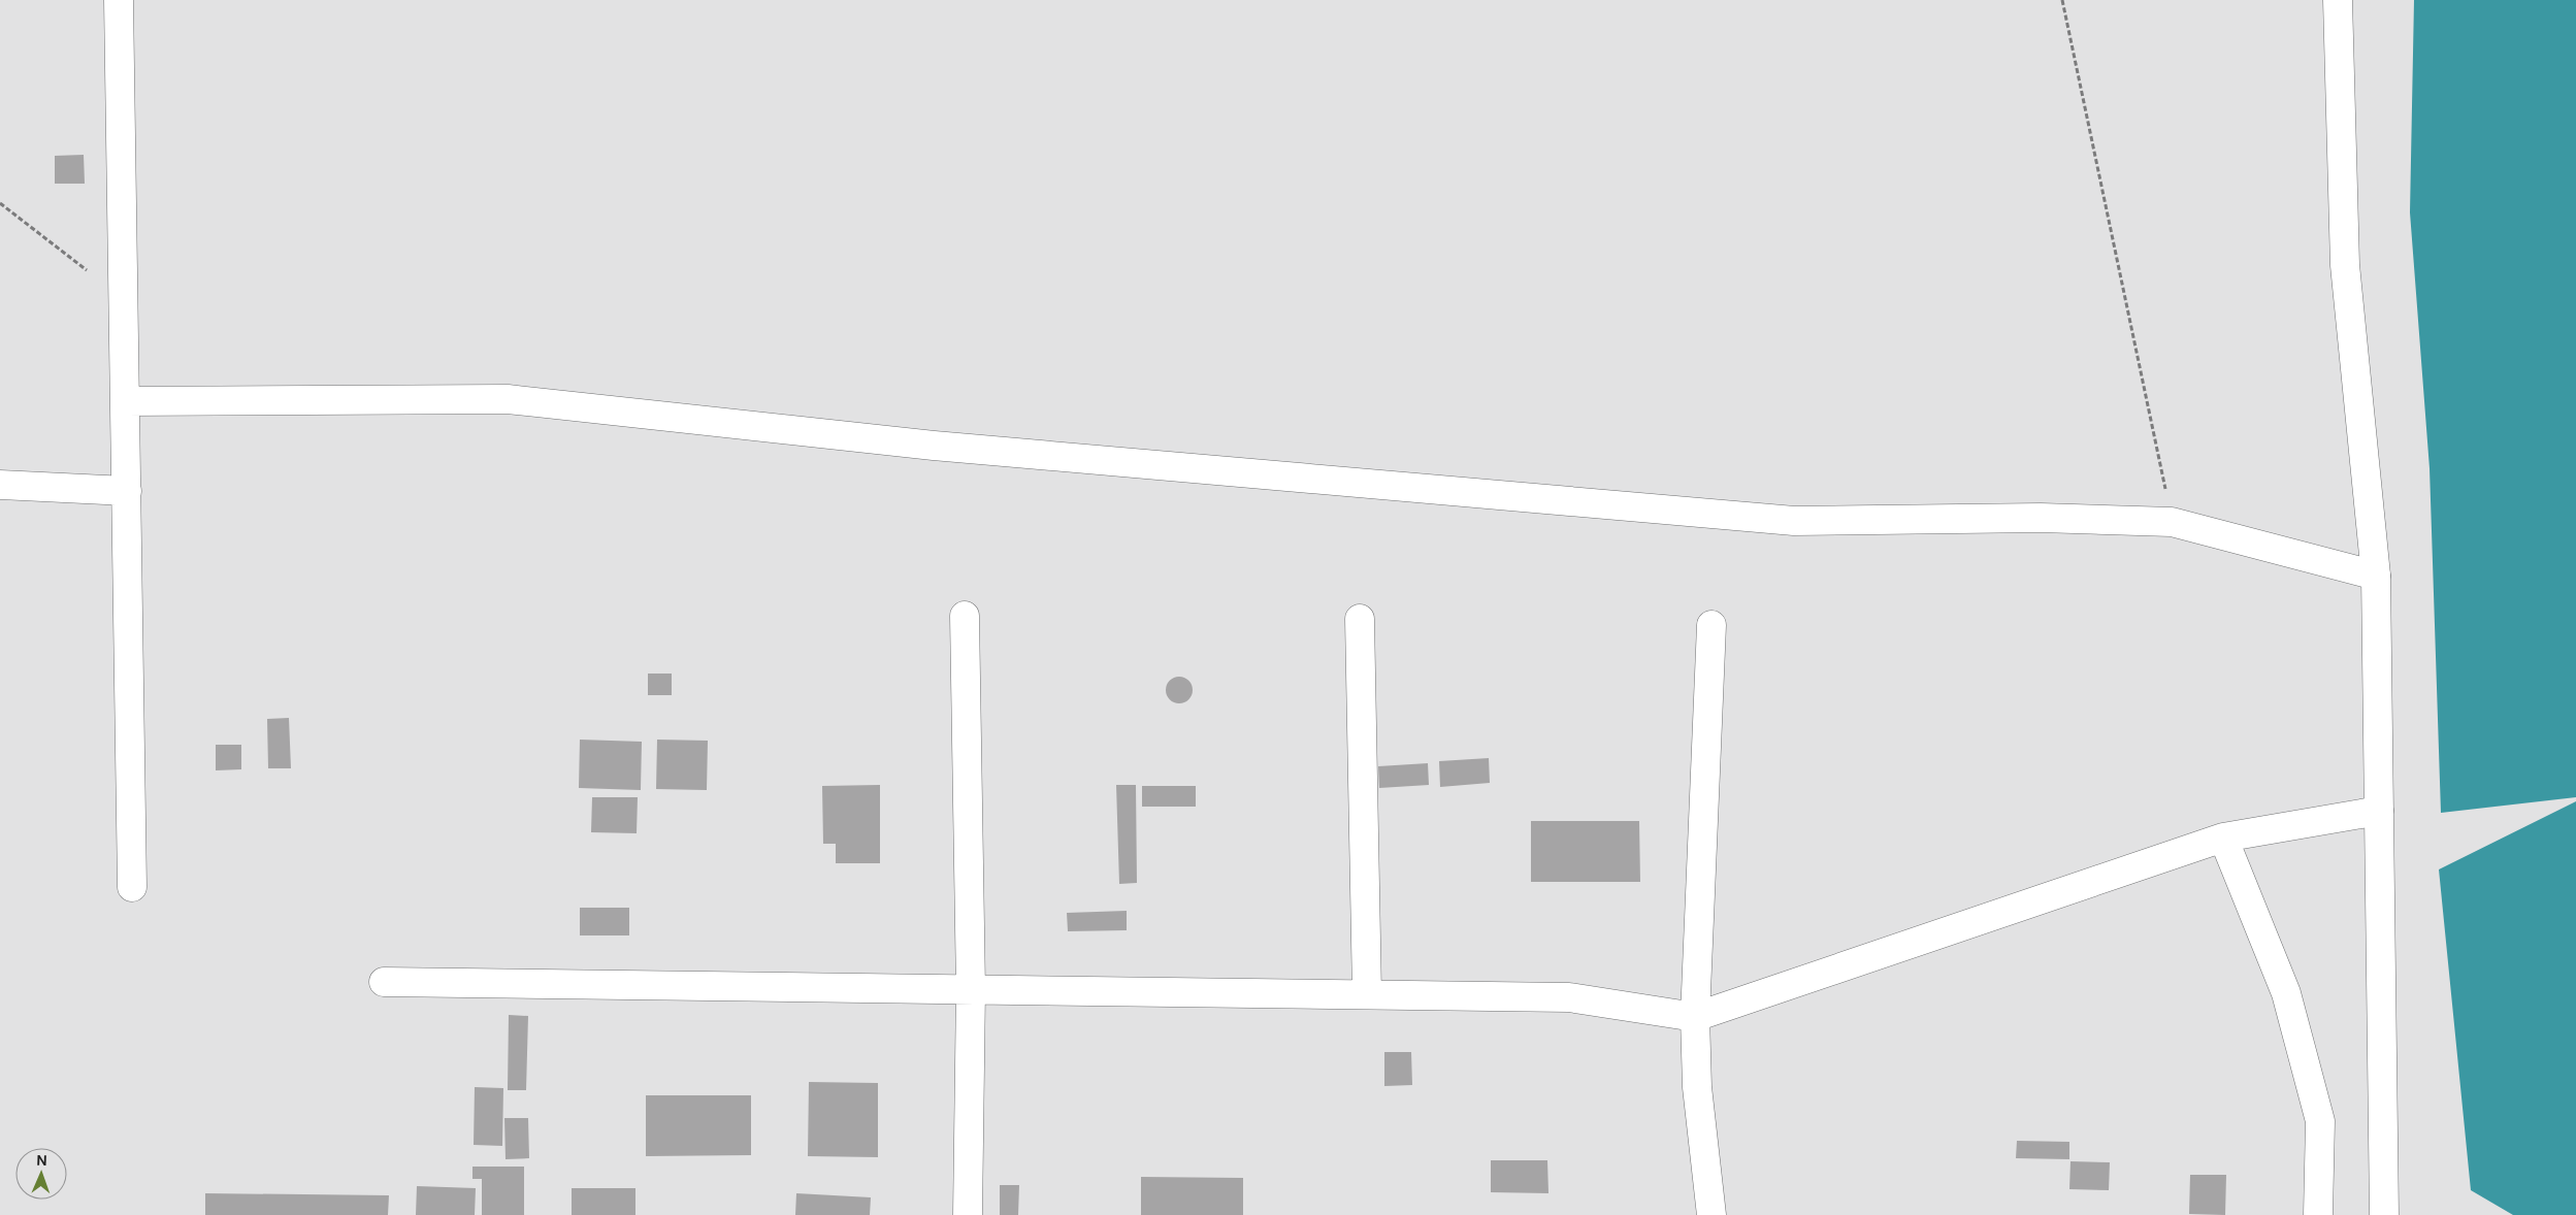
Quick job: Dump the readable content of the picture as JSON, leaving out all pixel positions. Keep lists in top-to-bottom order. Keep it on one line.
{"north":"top"}
